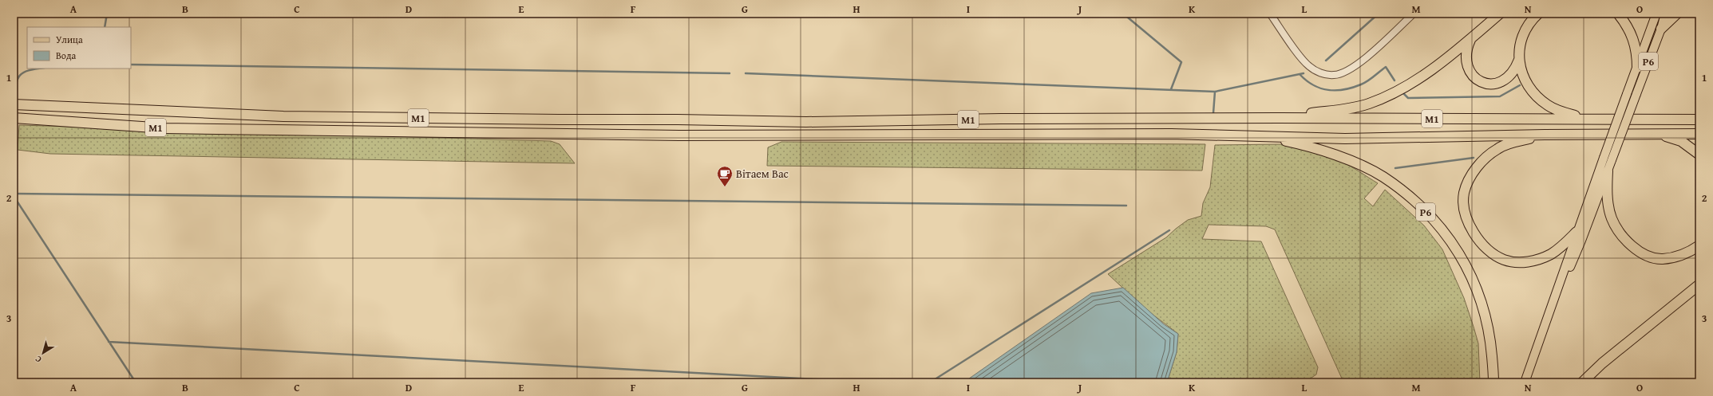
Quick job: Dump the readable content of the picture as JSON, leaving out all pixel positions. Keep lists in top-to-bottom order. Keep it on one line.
{"streets":{"highway":["Р6","М1"]},"crossings":[["Р6","М1"]],"places":{"cafe":["Вітаем Вас"]},"legend":["Улица","Вода"],"north":"bottom left","grid":{"columns":["A","B","C","D","E","F","G","H","I","J","K","L","M","N","O"],"rows":["1","2","3"]}}
